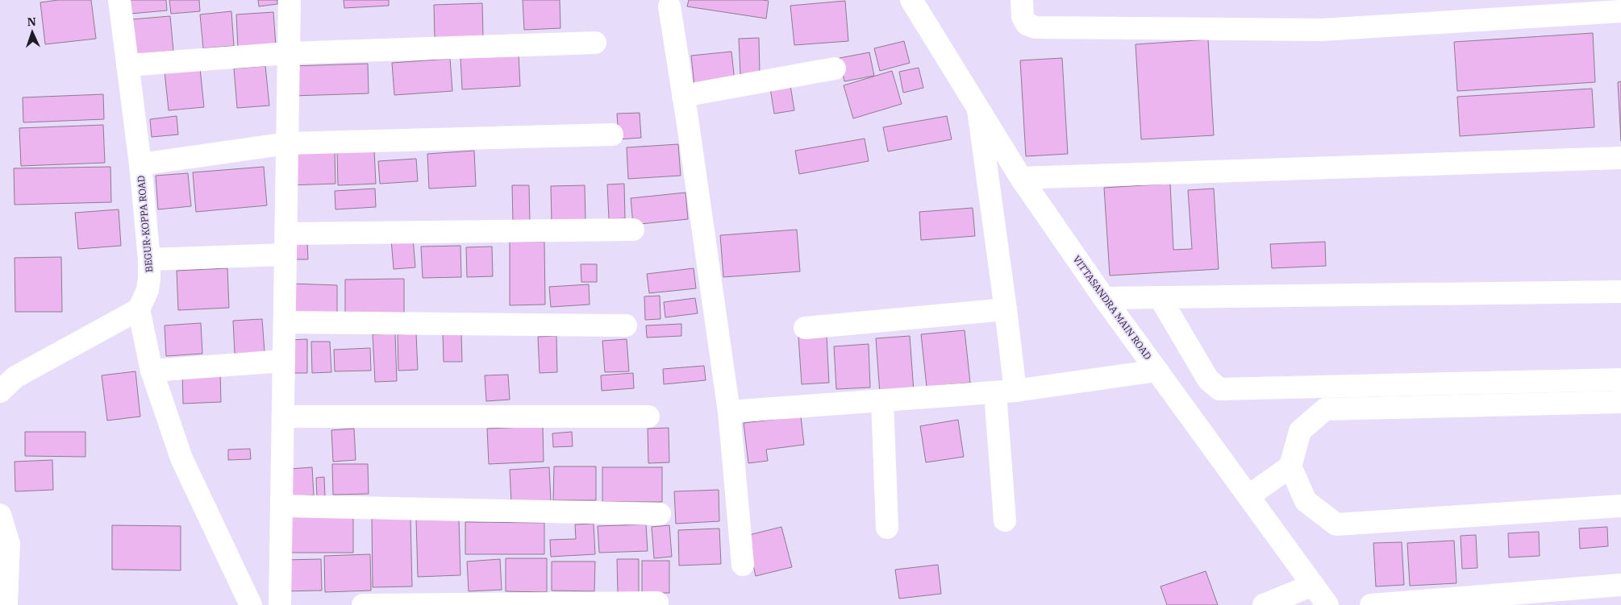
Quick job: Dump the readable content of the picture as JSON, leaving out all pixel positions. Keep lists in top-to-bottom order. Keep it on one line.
{"streets":{"street":["BEGUR-KOPPA ROAD","VITTASANDRA MAIN ROAD"]},"north":"top"}
